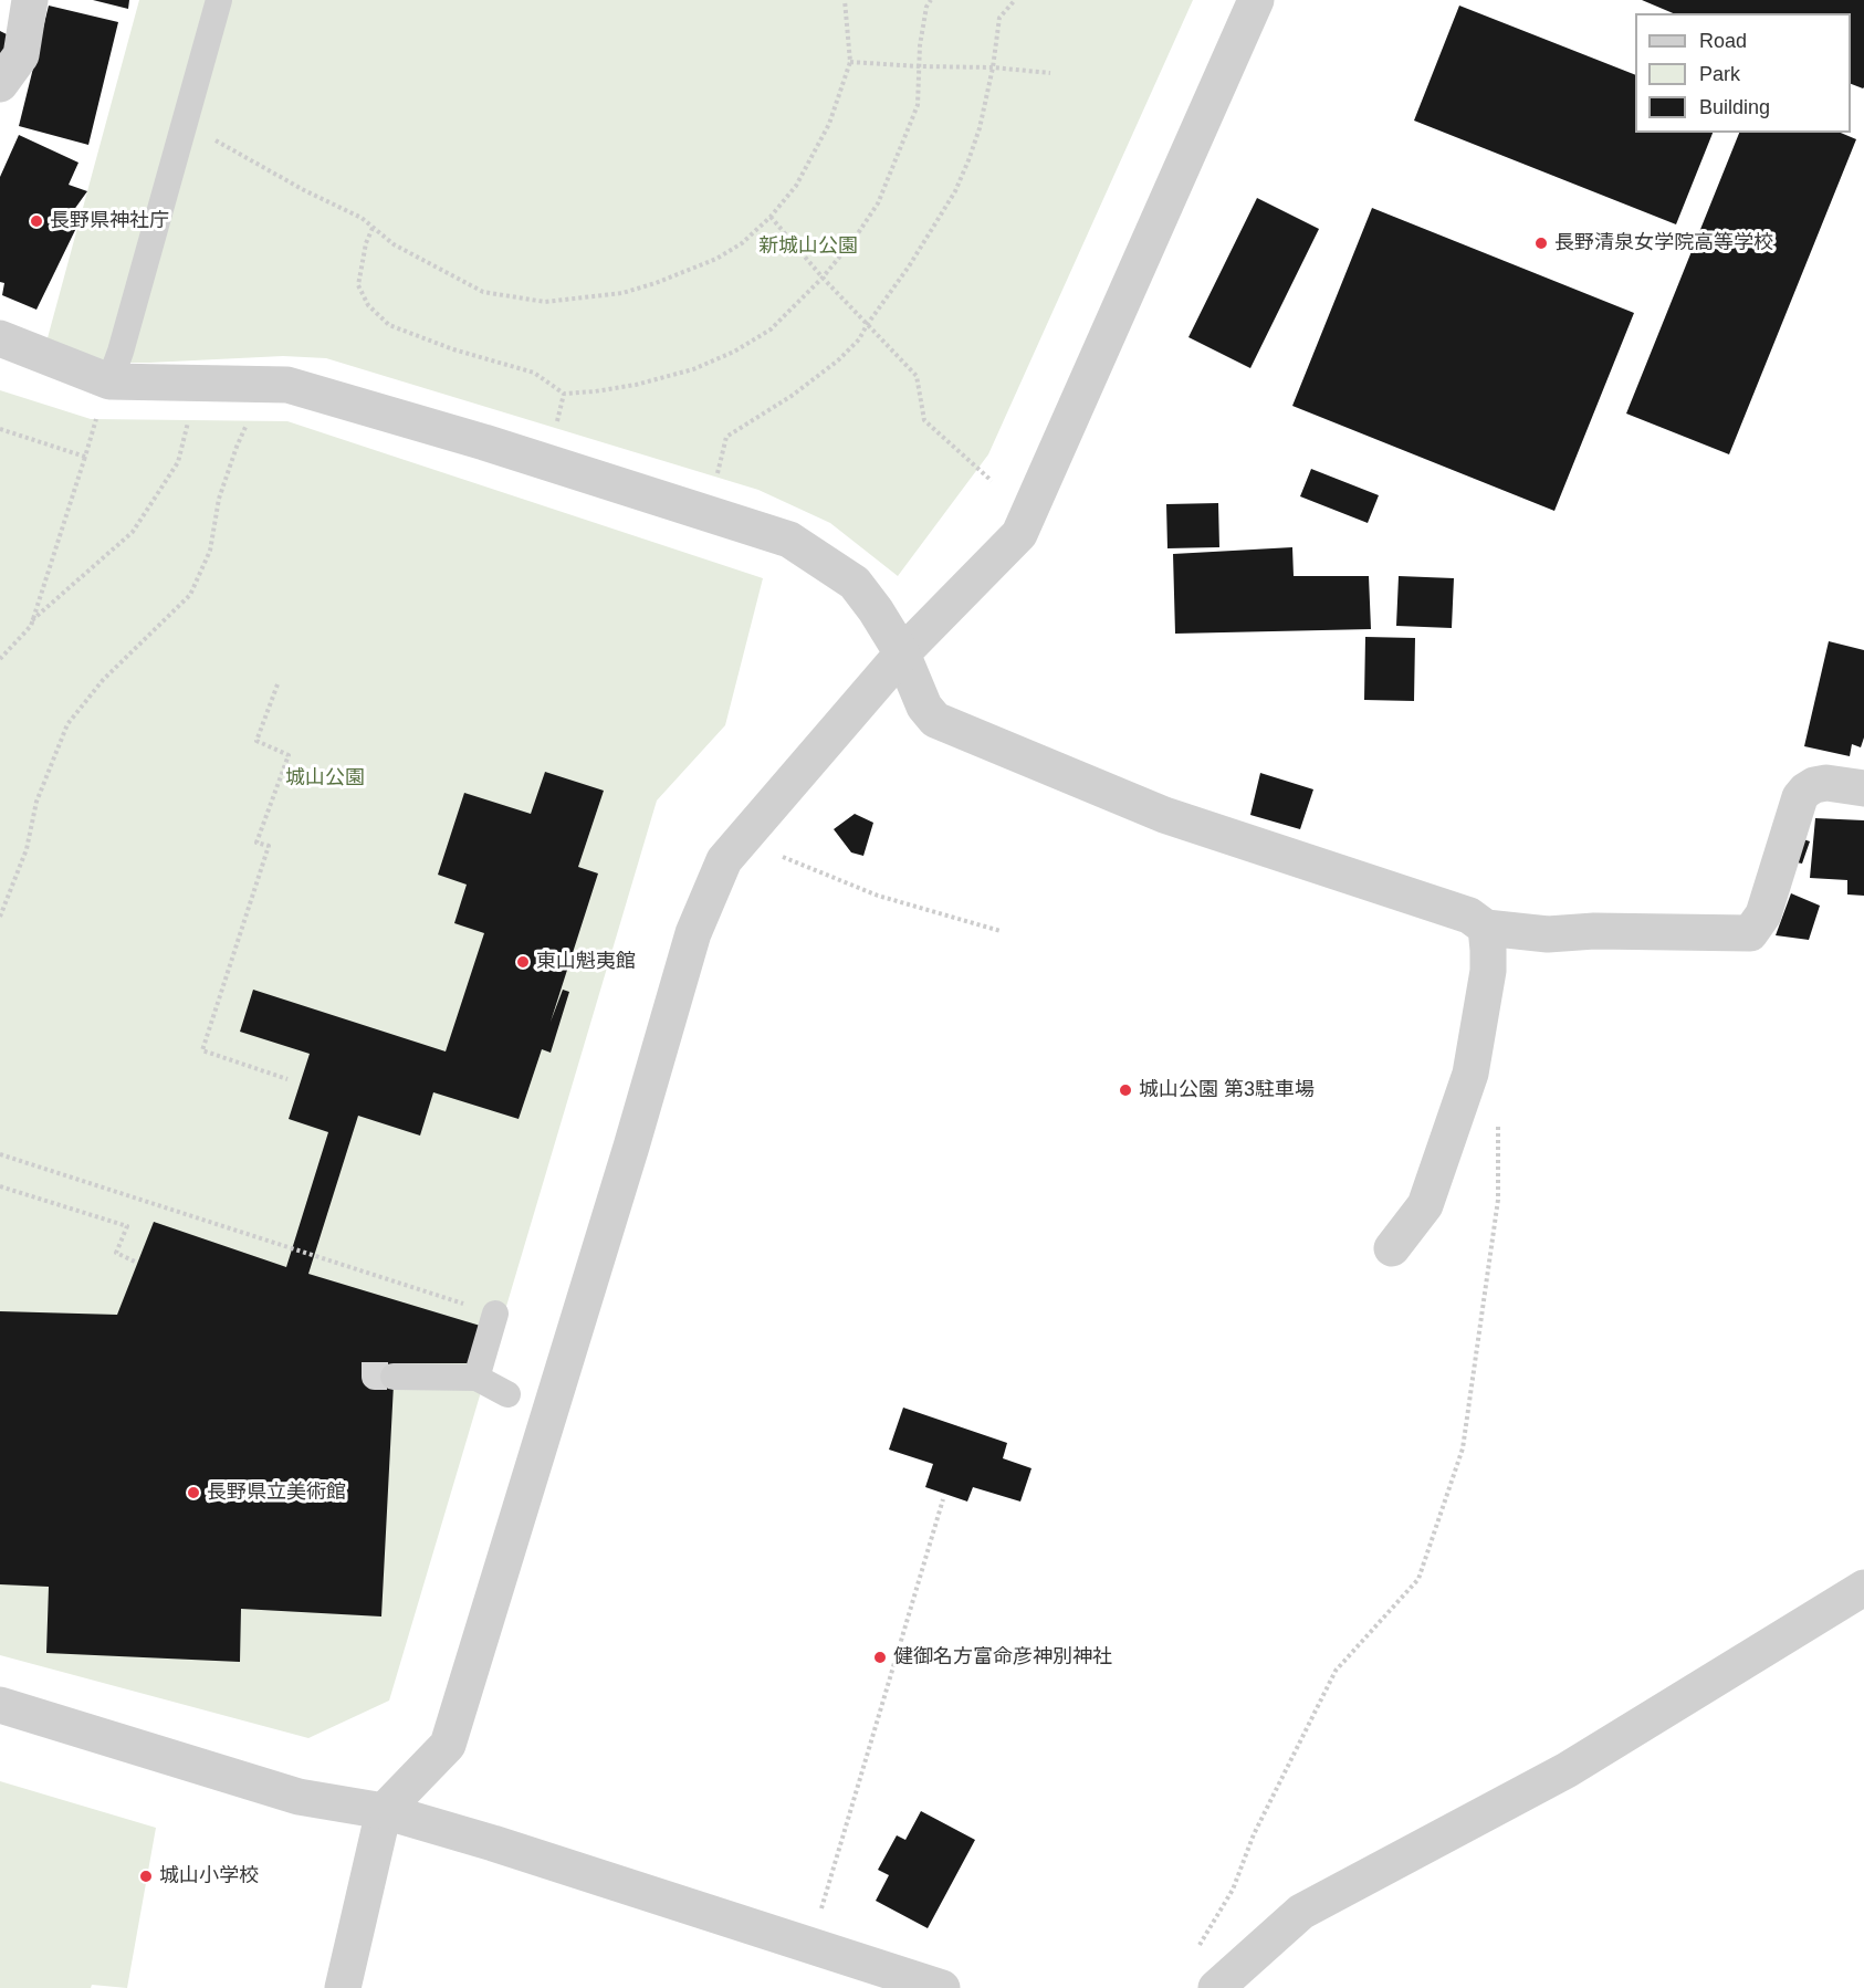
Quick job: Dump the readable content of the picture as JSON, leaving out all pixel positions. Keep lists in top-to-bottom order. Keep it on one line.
{"parks":["新城山公園","城山公園"],"places":["長野県神社庁","長野清泉女学院高等学校","東山魁夷館","城山公園 第3駐車場","長野県立美術館","健御名方富命彦神別神社","城山小学校"],"legend":["Road","Park","Building"]}
